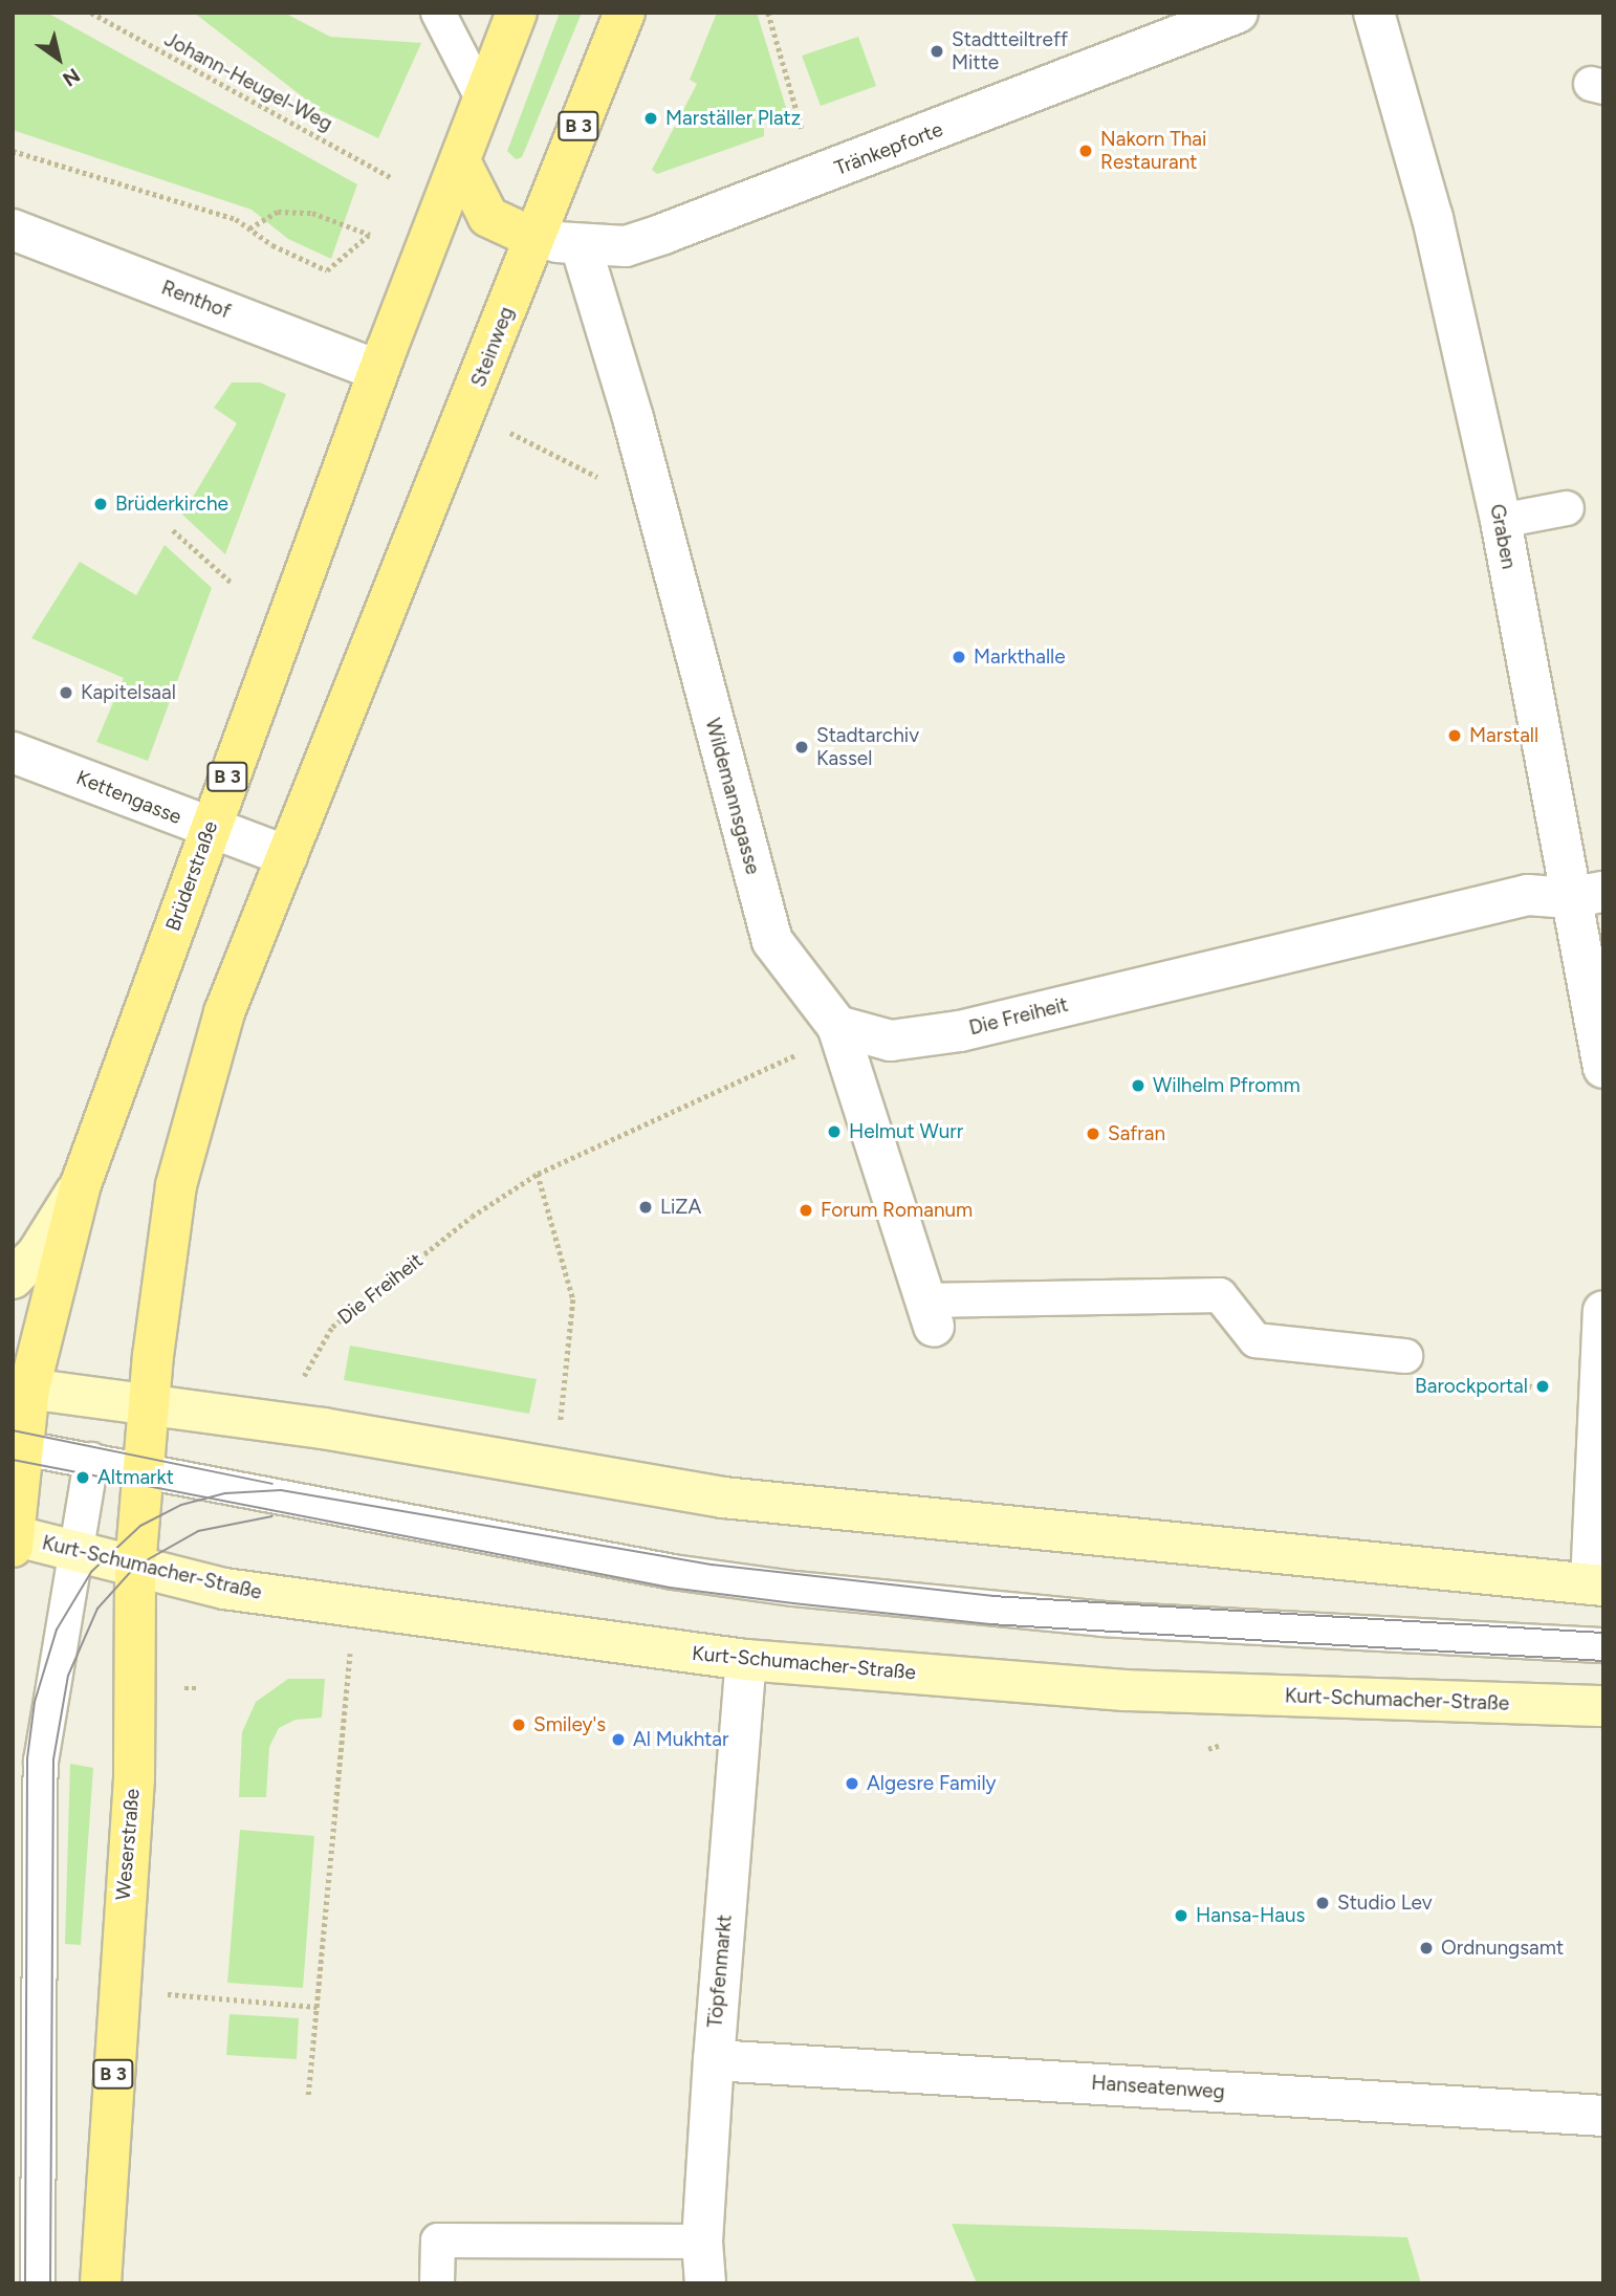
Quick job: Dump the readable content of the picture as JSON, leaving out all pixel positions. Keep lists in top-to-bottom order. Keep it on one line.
{"streets":{"main road":["B 3","Steinweg","Brüderstraße","Kurt-Schumacher-Straße","Weserstraße"],"street":["Tränkepforte","Renthof","Graben","Wildemannsgasse","Kettengasse","Die Freiheit","Töpfenmarkt","Hanseatenweg"],"path":["Johann-Heugel-Weg"]},"crossings":[["B 3","Renthof"],["B 3","Steinweg"],["B 3","Kettengasse"],["B 3","Brüderstraße"],["B 3","Kurt-Schumacher-Straße"],["B 3","Weserstraße"],["Tränkepforte","Steinweg"],["Tränkepforte","Wildemannsgasse"],["Renthof","Brüderstraße"],["Steinweg","Kettengasse"],["Graben","Die Freiheit"],["Wildemannsgasse","Die Freiheit"],["Kettengasse","Brüderstraße"],["Kurt-Schumacher-Straße","Weserstraße"],["Kurt-Schumacher-Straße","Töpfenmarkt"],["Töpfenmarkt","Hanseatenweg"]],"places":["Stadtteiltreff Mitte","Marställer Platz","Nakorn Thai Restaurant","Brüderkirche","Markthalle","Kapitelsaal","Marstall","Stadtarchiv Kassel","Wilhelm Pfromm","Helmut Wurr","Safran","LiZA","Forum Romanum","Barockportal","Altmarkt","Smiley's","Al Mukhtar","Algesre Family","Studio Lev","Hansa-Haus","Ordnungsamt"],"north":"bottom right"}
